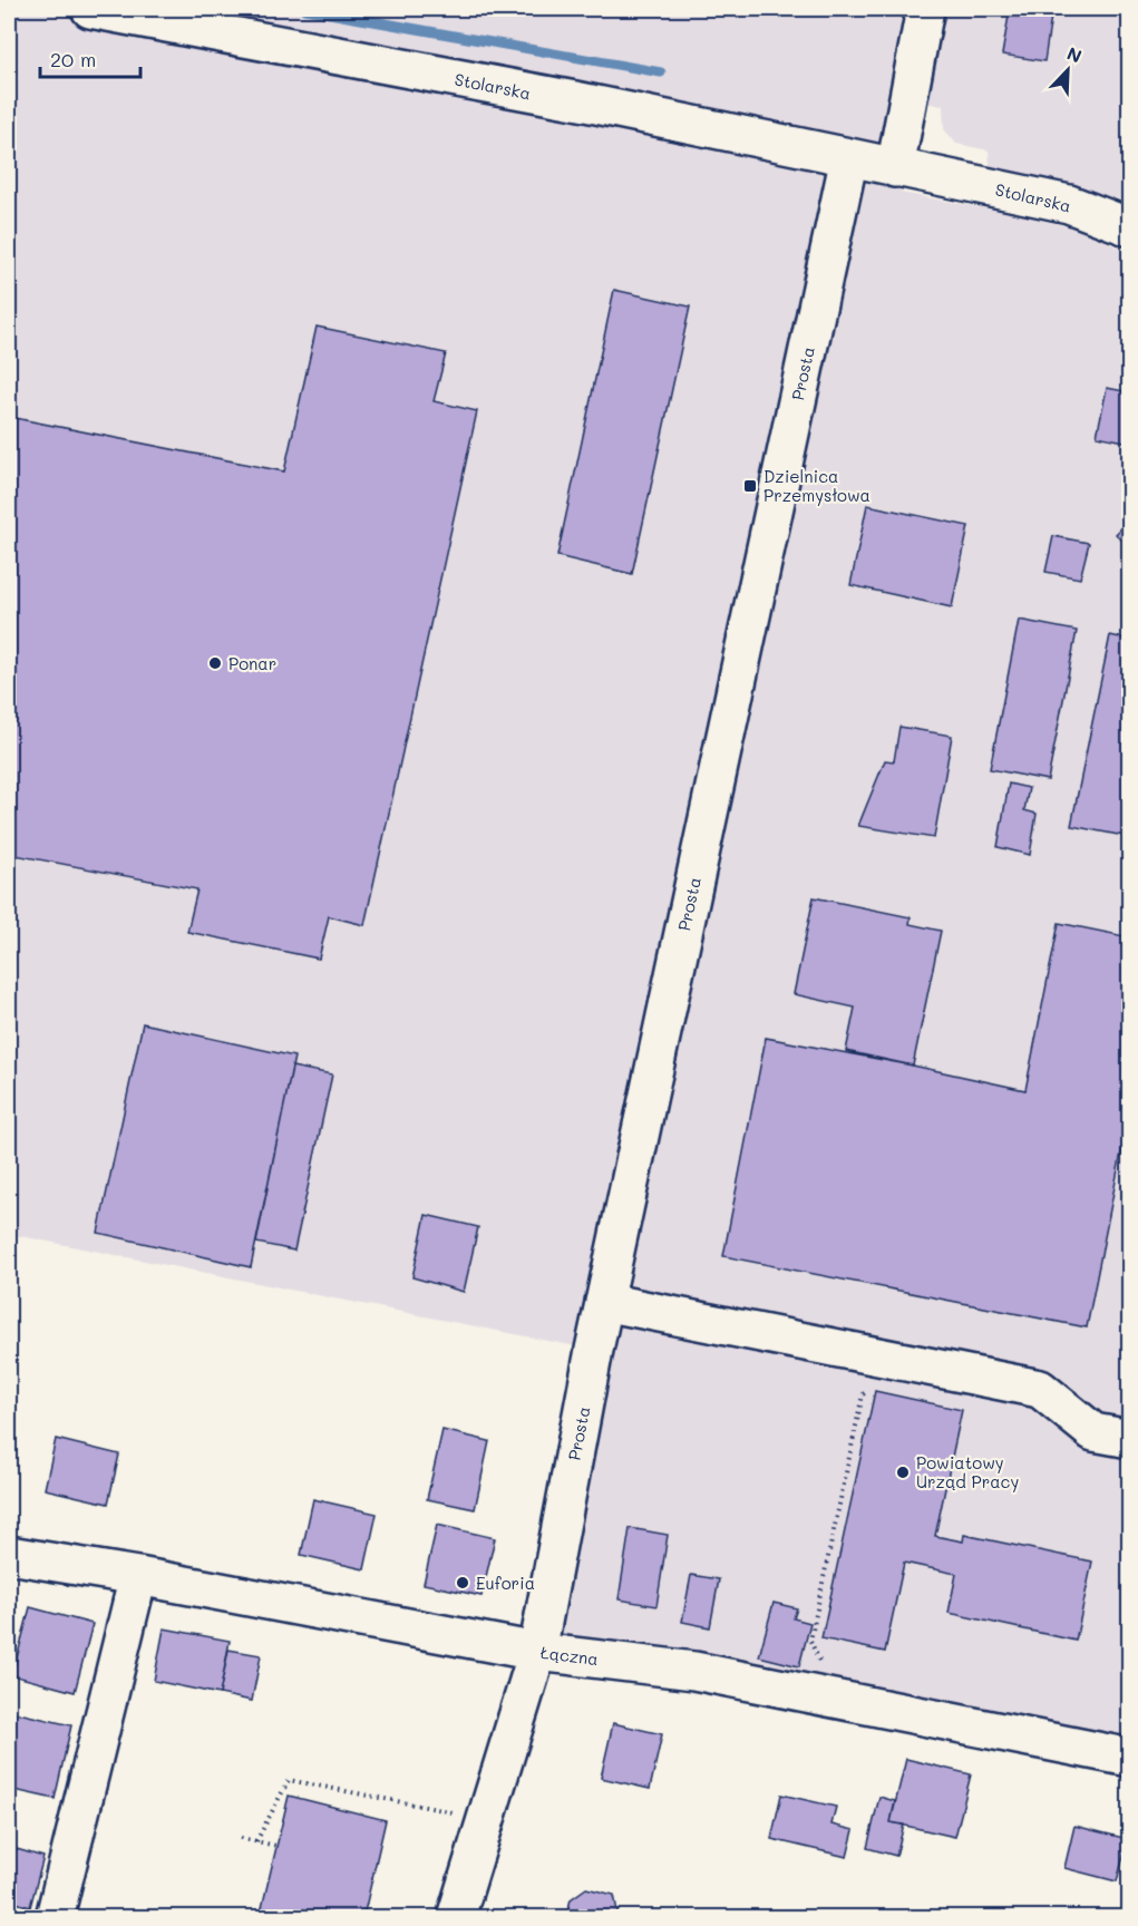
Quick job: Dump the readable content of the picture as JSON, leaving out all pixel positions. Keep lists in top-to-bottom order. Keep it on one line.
{"streets":{"street":["Stolarska","Prosta","Łączna"]},"crossings":[["Stolarska","Prosta"],["Prosta","Łączna"]],"places":{"transit":["Dzielnica Przemysłowa"],"other":["Ponar","Powiatowy Urząd Pracy","Euforia"]},"scale_bar":"20 m","north":"top right"}
